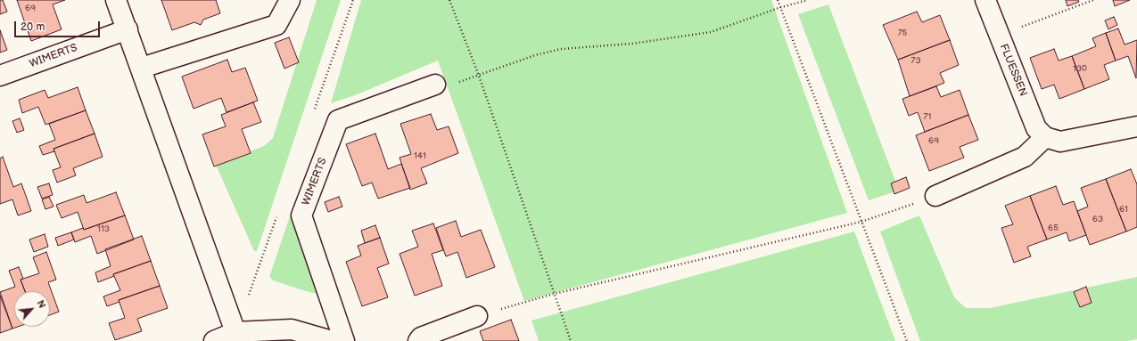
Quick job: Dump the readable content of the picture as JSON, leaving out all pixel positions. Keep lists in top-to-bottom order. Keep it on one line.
{"streets":{"street":["WIMERTS","FLUESSEN"]},"house_numbers":["69","75","73","130","71","69","141","61","63","65","113"],"scale_bar":"20 m","north":"top right"}
